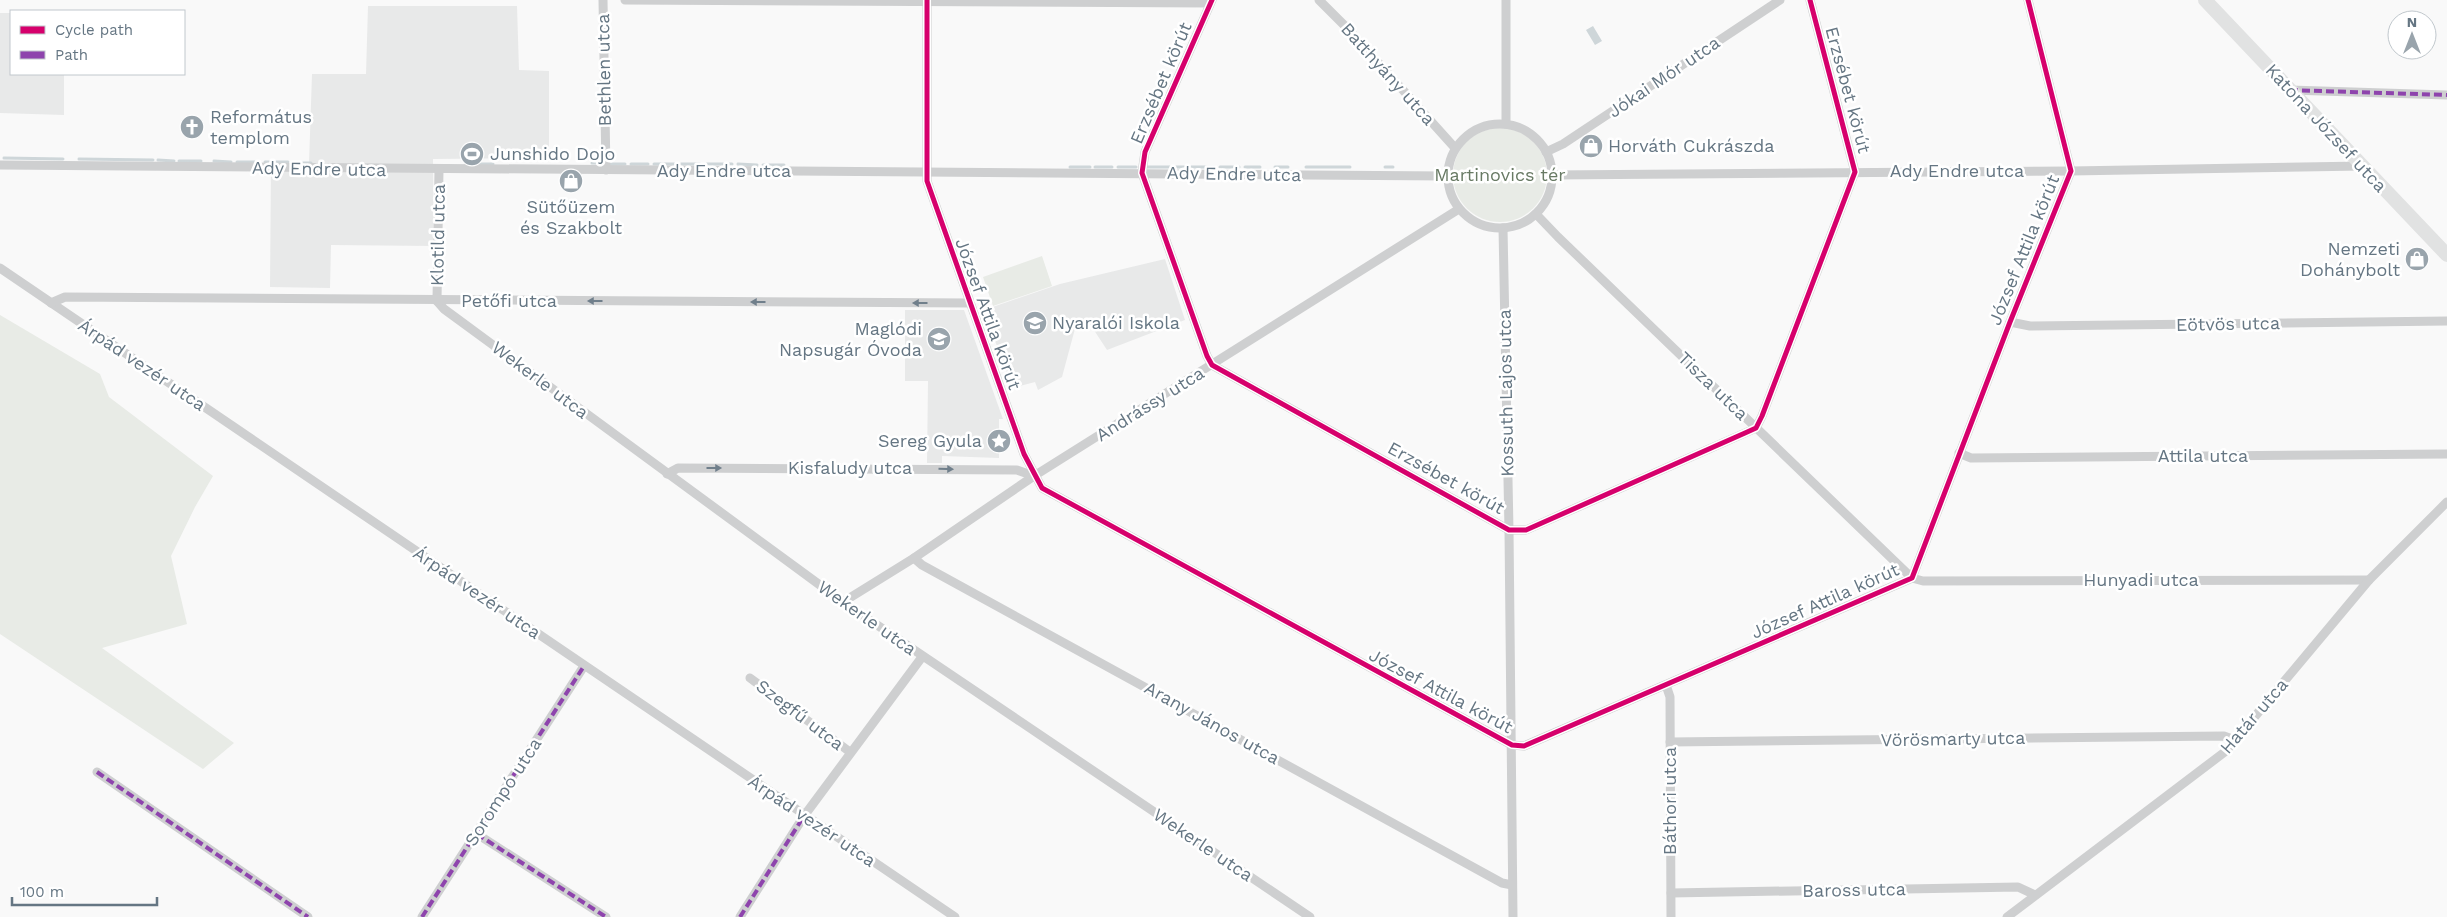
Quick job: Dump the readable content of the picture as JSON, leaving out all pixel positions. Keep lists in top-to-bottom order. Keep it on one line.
{"streets":{"main road":["Katona József utca"],"street":["Bethlen utca","Batthyány utca","Jókai Mór utca","Erzsébet körút","Ady Endre utca","Klotild utca","József Attila körút","Petőfi utca","Eötvös utca","Árpád vezér utca","Wekerle utca","Tisza utca","Kossuth Lajos utca","Andrássy utca","Attila utca","Kisfaludy utca","Hunyadi utca","Szegfű utca","Határ utca","Arany János utca","Vörösmarty utca","Sorompó utca","Báthori utca","Baross utca"]},"crossings":[["Bethlen utca","Ady Endre utca"],["Batthyány utca","Jókai Mór utca"],["Batthyány utca","Ady Endre utca"],["Batthyány utca","Tisza utca"],["Batthyány utca","Kossuth Lajos utca"],["Batthyány utca","Andrássy utca"],["Jókai Mór utca","Ady Endre utca"],["Jókai Mór utca","Tisza utca"],["Jókai Mór utca","Kossuth Lajos utca"],["Jókai Mór utca","Andrássy utca"],["Erzsébet körút","Ady Endre utca"],["Erzsébet körút","Tisza utca"],["Erzsébet körút","Kossuth Lajos utca"],["Erzsébet körút","Andrássy utca"],["Katona József utca","Ady Endre utca"],["Ady Endre utca","Klotild utca"],["Ady Endre utca","József Attila körút"],["Ady Endre utca","Tisza utca"],["Ady Endre utca","Kossuth Lajos utca"],["Ady Endre utca","Andrássy utca"],["Klotild utca","Petőfi utca"],["Klotild utca","Wekerle utca"],["József Attila körút","Petőfi utca"],["József Attila körút","Eötvös utca"],["József Attila körút","Tisza utca"],["József Attila körút","Kossuth Lajos utca"],["József Attila körút","Andrássy utca"],["József Attila körút","Attila utca"],["József Attila körút","Kisfaludy utca"],["József Attila körút","Hunyadi utca"],["József Attila körút","Báthori utca"],["Petőfi utca","Árpád vezér utca"],["Petőfi utca","Wekerle utca"],["Árpád vezér utca","Szegfű utca"],["Árpád vezér utca","Sorompó utca"],["Wekerle utca","Andrássy utca"],["Wekerle utca","Kisfaludy utca"],["Wekerle utca","Szegfű utca"],["Tisza utca","Kossuth Lajos utca"],["Tisza utca","Andrássy utca"],["Tisza utca","Hunyadi utca"],["Kossuth Lajos utca","Andrássy utca"],["Kossuth Lajos utca","Arany János utca"],["Andrássy utca","Kisfaludy utca"],["Andrássy utca","Arany János utca"],["Hunyadi utca","Határ utca"],["Határ utca","Vörösmarty utca"],["Határ utca","Baross utca"],["Vörösmarty utca","Báthori utca"],["Báthori utca","Baross utca"]],"one_way":["Petőfi utca","Kisfaludy utca"],"parks":["Martinovics tér"],"places":{"church":["Református templom"],"shop":["Horváth Cukrászda","Sütőüzem és Szakbolt","Nemzeti Dohánybolt"],"sports":["Junshido Dojo"],"school or university":["Nyaralói Iskola","Maglódi Napsugár Óvoda"],"place":["Sereg Gyula"]},"legend":["Cycle path","Path"],"scale_bar":"100 m","north":"top"}
